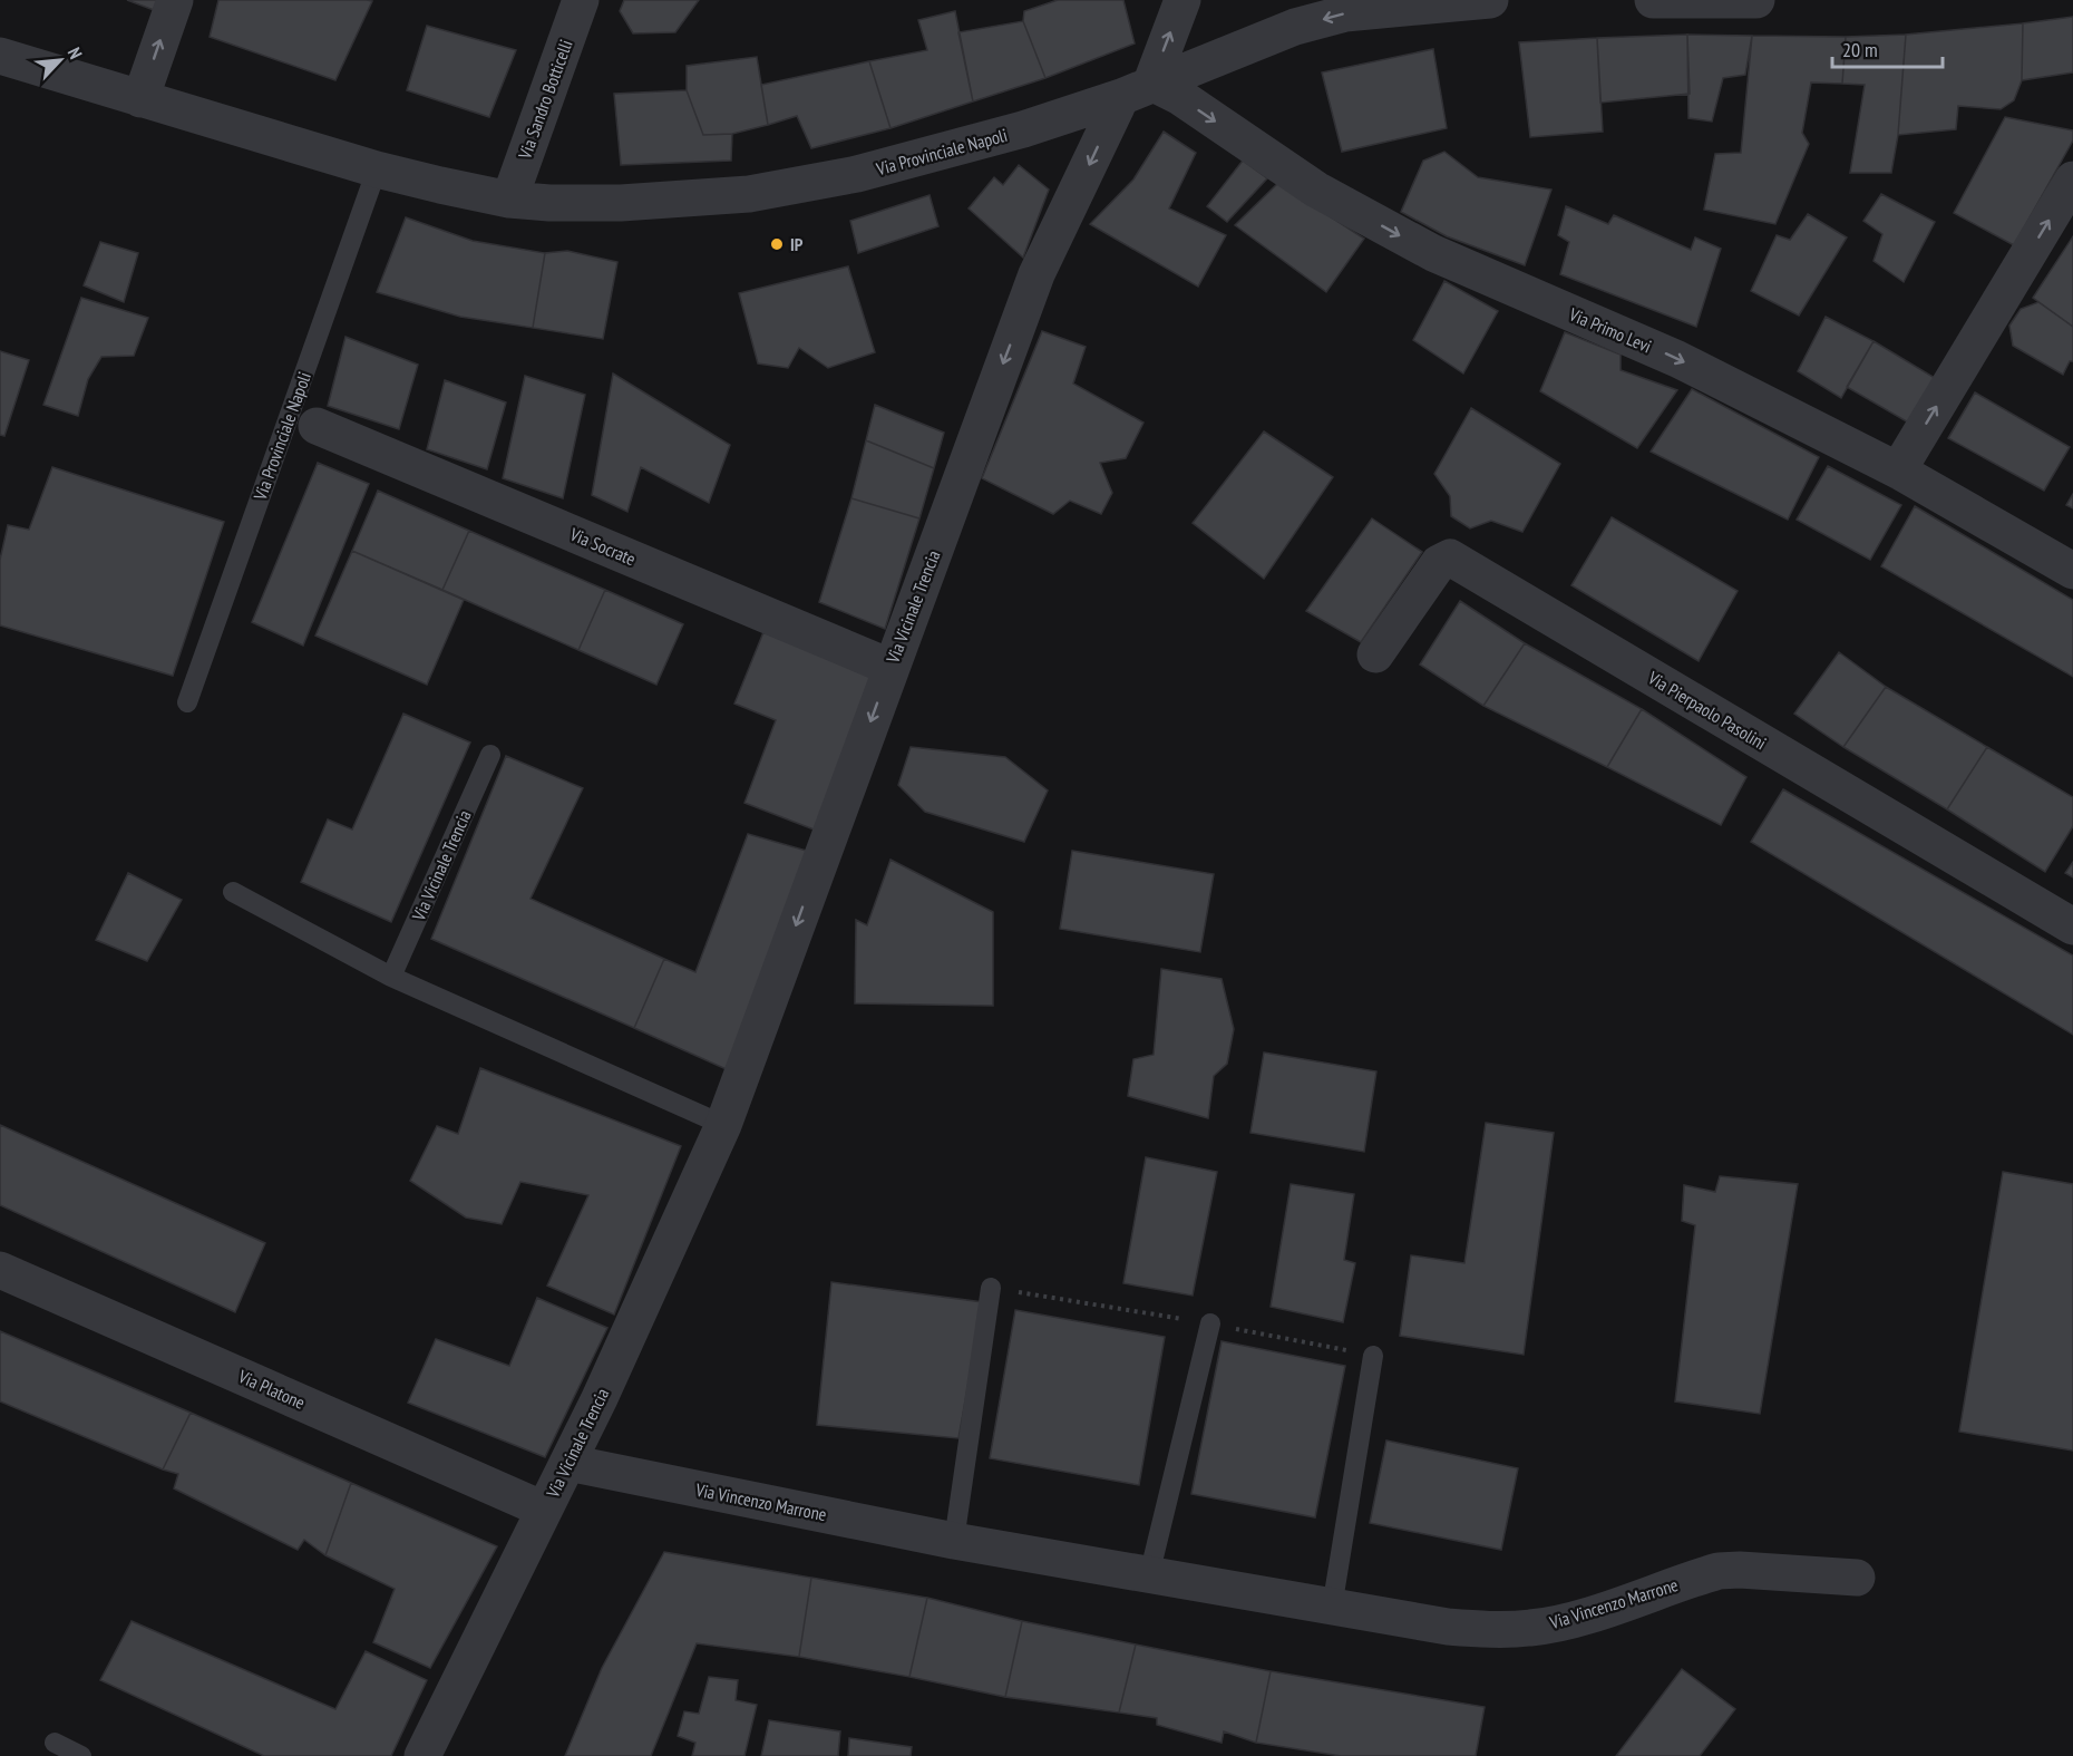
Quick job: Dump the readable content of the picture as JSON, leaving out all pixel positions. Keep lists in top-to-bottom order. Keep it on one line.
{"streets":{"street":["Via Sandro Botticelli","Via Provinciale Napoli","Via Primo Levi","Via Socrate","Via Vicinale Trencia","Via Pierpaolo Pasolini","Via Platone","Via Vincenzo Marrone"]},"crossings":[["Via Sandro Botticelli","Via Provinciale Napoli"],["Via Provinciale Napoli","Via Primo Levi"],["Via Provinciale Napoli","Via Vicinale Trencia"],["Via Primo Levi","Via Vicinale Trencia"],["Via Socrate","Via Vicinale Trencia"],["Via Vicinale Trencia","Via Platone"],["Via Vicinale Trencia","Via Vincenzo Marrone"]],"one_way":["Via Primo Levi","Via Vicinale Trencia"],"places":["IP"],"scale_bar":"20 m","north":"top right"}
